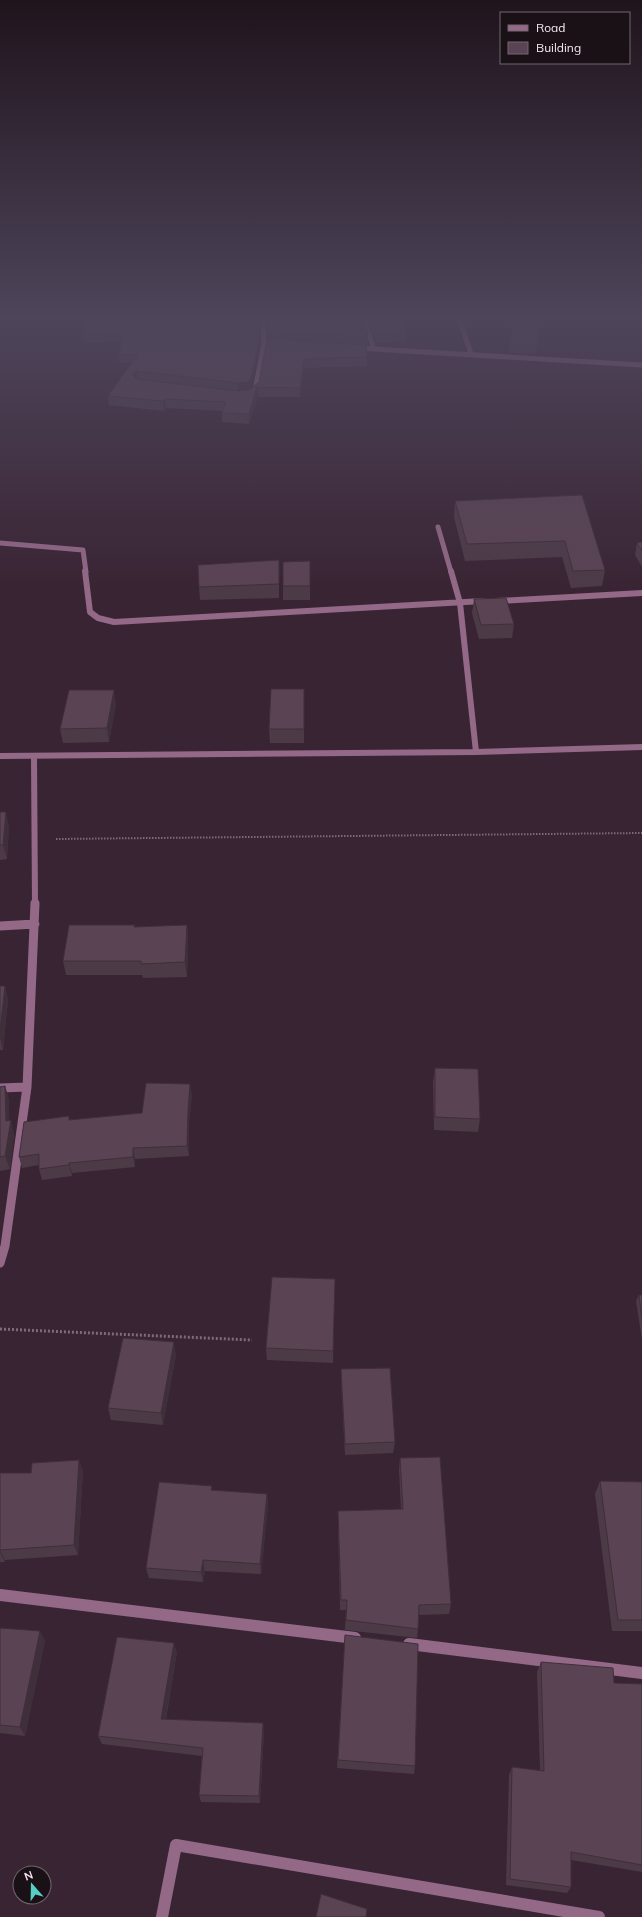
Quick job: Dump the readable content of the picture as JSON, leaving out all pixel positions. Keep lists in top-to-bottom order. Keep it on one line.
{"legend":["Road","Building"],"north":"top"}
